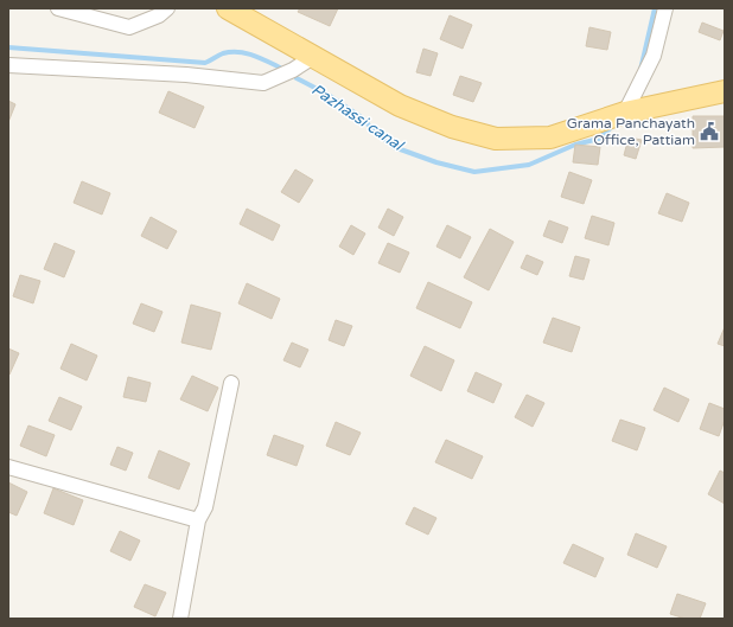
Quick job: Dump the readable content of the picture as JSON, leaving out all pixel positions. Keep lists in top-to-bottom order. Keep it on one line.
{"water":["Pazhassi canal"],"places":{"public building":["Grama Panchayath Office, Pattiam"]}}
